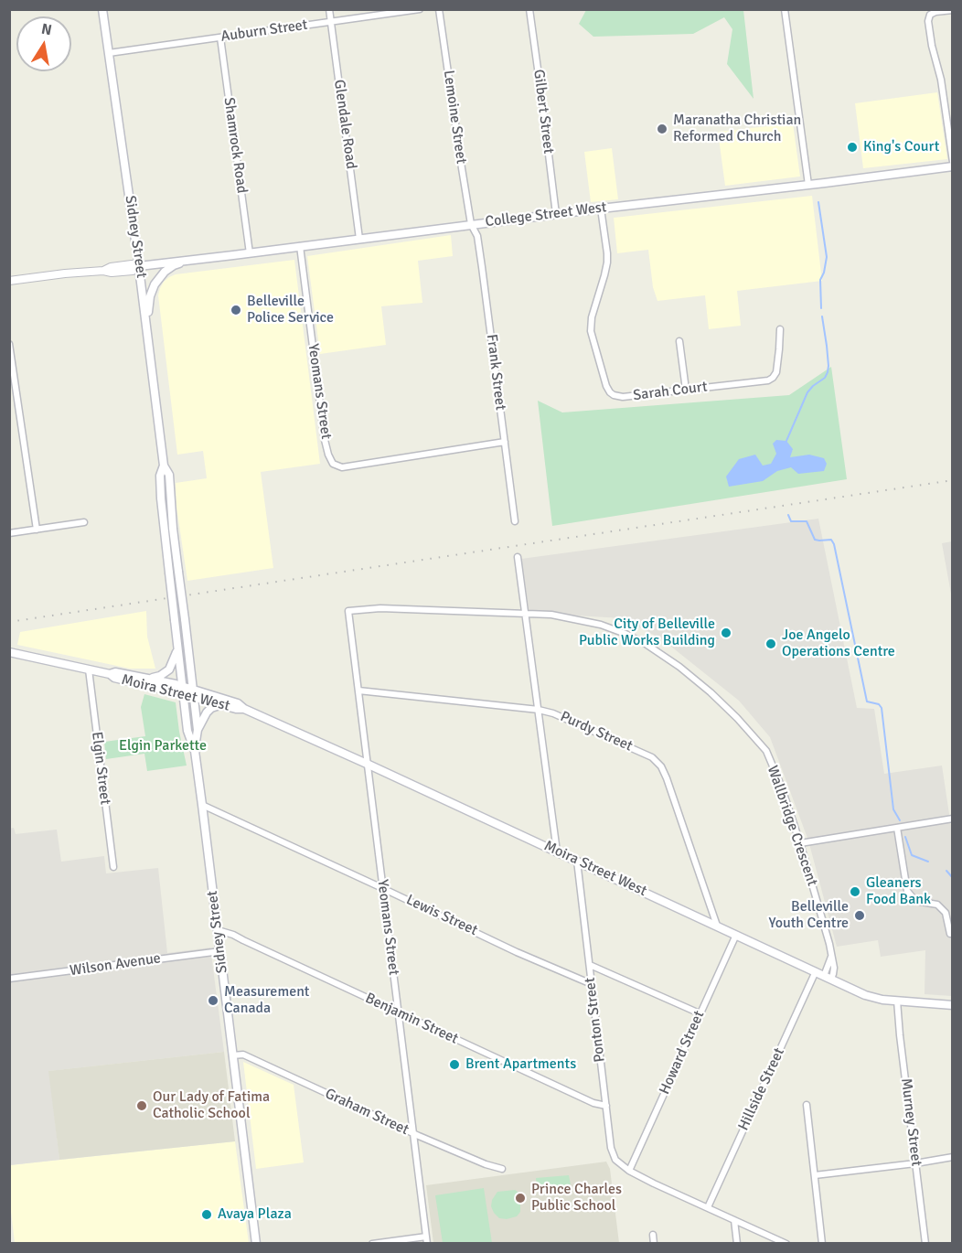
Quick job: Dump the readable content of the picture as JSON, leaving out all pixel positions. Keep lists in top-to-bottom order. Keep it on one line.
{"streets":{"main road":["College Street West","Sidney Street","Moira Street West"],"street":["Auburn Street","Gilbert Street","Lemoine Street","Glendale Road","Shamrock Road","Frank Street","Yeomans Street","Sarah Court","Purdy Street","Elgin Street","Wallbridge Crescent","Lewis Street","Wilson Avenue","Benjamin Street","Ponton Street","Howard Street","Hillside Street","Graham Street","Murney Street"]},"crossings":[["Auburn Street","Glendale Road"],["Auburn Street","Shamrock Road"],["Auburn Street","Sidney Street"],["Gilbert Street","College Street West"],["Lemoine Street","College Street West"],["Lemoine Street","Frank Street"],["Glendale Road","College Street West"],["Shamrock Road","College Street West"],["College Street West","Sidney Street"],["College Street West","Frank Street"],["College Street West","Yeomans Street"],["College Street West","Sarah Court"],["Sidney Street","Moira Street West"],["Sidney Street","Lewis Street"],["Sidney Street","Wilson Avenue"],["Sidney Street","Benjamin Street"],["Sidney Street","Graham Street"],["Frank Street","Yeomans Street"],["Yeomans Street","Moira Street West"],["Yeomans Street","Purdy Street"],["Yeomans Street","Wallbridge Crescent"],["Yeomans Street","Lewis Street"],["Yeomans Street","Benjamin Street"],["Yeomans Street","Graham Street"],["Moira Street West","Purdy Street"],["Moira Street West","Elgin Street"],["Moira Street West","Wallbridge Crescent"],["Moira Street West","Ponton Street"],["Moira Street West","Howard Street"],["Moira Street West","Hillside Street"],["Moira Street West","Murney Street"],["Wallbridge Crescent","Hillside Street"],["Lewis Street","Ponton Street"],["Benjamin Street","Ponton Street"],["Ponton Street","Howard Street"]],"parks":["Elgin Parkette"],"places":["Maranatha Christian Reformed Church","King's Court","Belleville Police Service","City of Belleville Public Works Building","Joe Angelo Operations Centre","Gleaners Food Bank","Belleville Youth Centre","Measurement Canada","Brent Apartments","Our Lady of Fatima Catholic School","Prince Charles Public School","Avaya Plaza"],"north":"top"}
